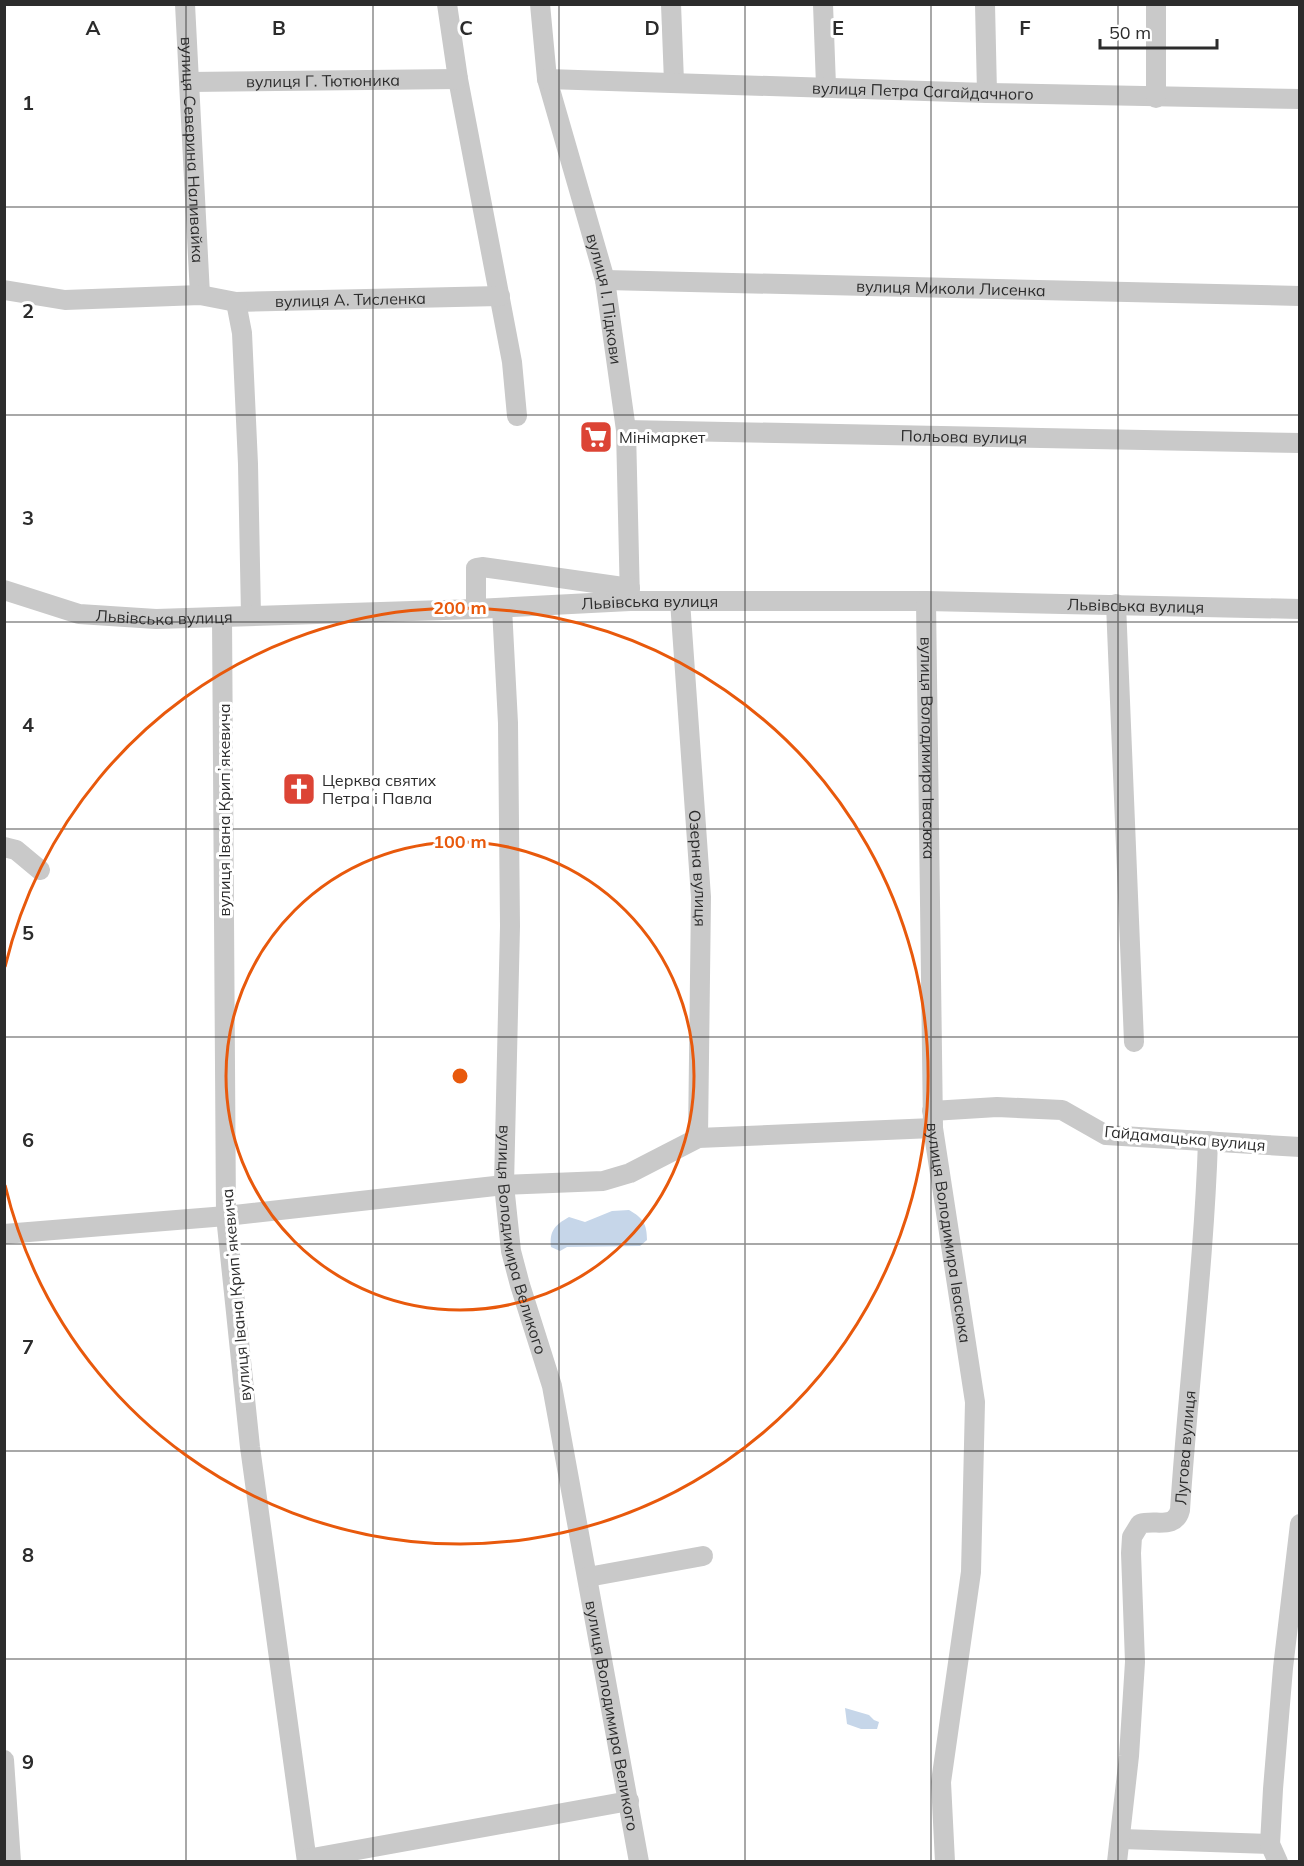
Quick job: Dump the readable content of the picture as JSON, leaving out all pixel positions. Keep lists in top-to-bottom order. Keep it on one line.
{"streets":{"street":["вулиця Г. Тютюника","вулиця Петра Сагайдачного","вулиця Северина Наливайка","вулиця Миколи Лисенка","вулиця А. Тисленка","вулиця І. Підкови","Польова вулиця","Львівська вулиця","вулиця Володимира Івасюка","вулиця Івана Крипʼякевича","Озерна вулиця","Гайдамацька вулиця","вулиця Володимира Великого","Лугова вулиця"]},"crossings":[["вулиця Г. Тютюника","вулиця Северина Наливайка"],["вулиця Петра Сагайдачного","вулиця І. Підкови"],["вулиця Северина Наливайка","вулиця А. Тисленка"],["вулиця Миколи Лисенка","вулиця І. Підкови"],["вулиця І. Підкови","Польова вулиця"],["вулиця І. Підкови","Львівська вулиця"],["Львівська вулиця","вулиця Володимира Івасюка"],["Львівська вулиця","вулиця Івана Крипʼякевича"],["Львівська вулиця","Озерна вулиця"],["Львівська вулиця","вулиця Володимира Великого"],["вулиця Володимира Івасюка","Гайдамацька вулиця"],["Озерна вулиця","Гайдамацька вулиця"],["Гайдамацька вулиця","Лугова вулиця"]],"places":{"supermarket":["Мінімаркет"],"church":["Церква святих Петра і Павла"]},"scale_bar":"50 m","grid":{"columns":["A","B","C","D","E","F"],"rows":["1","2","3","4","5","6","7","8","9"]},"rings":["200 m","100 m"]}
